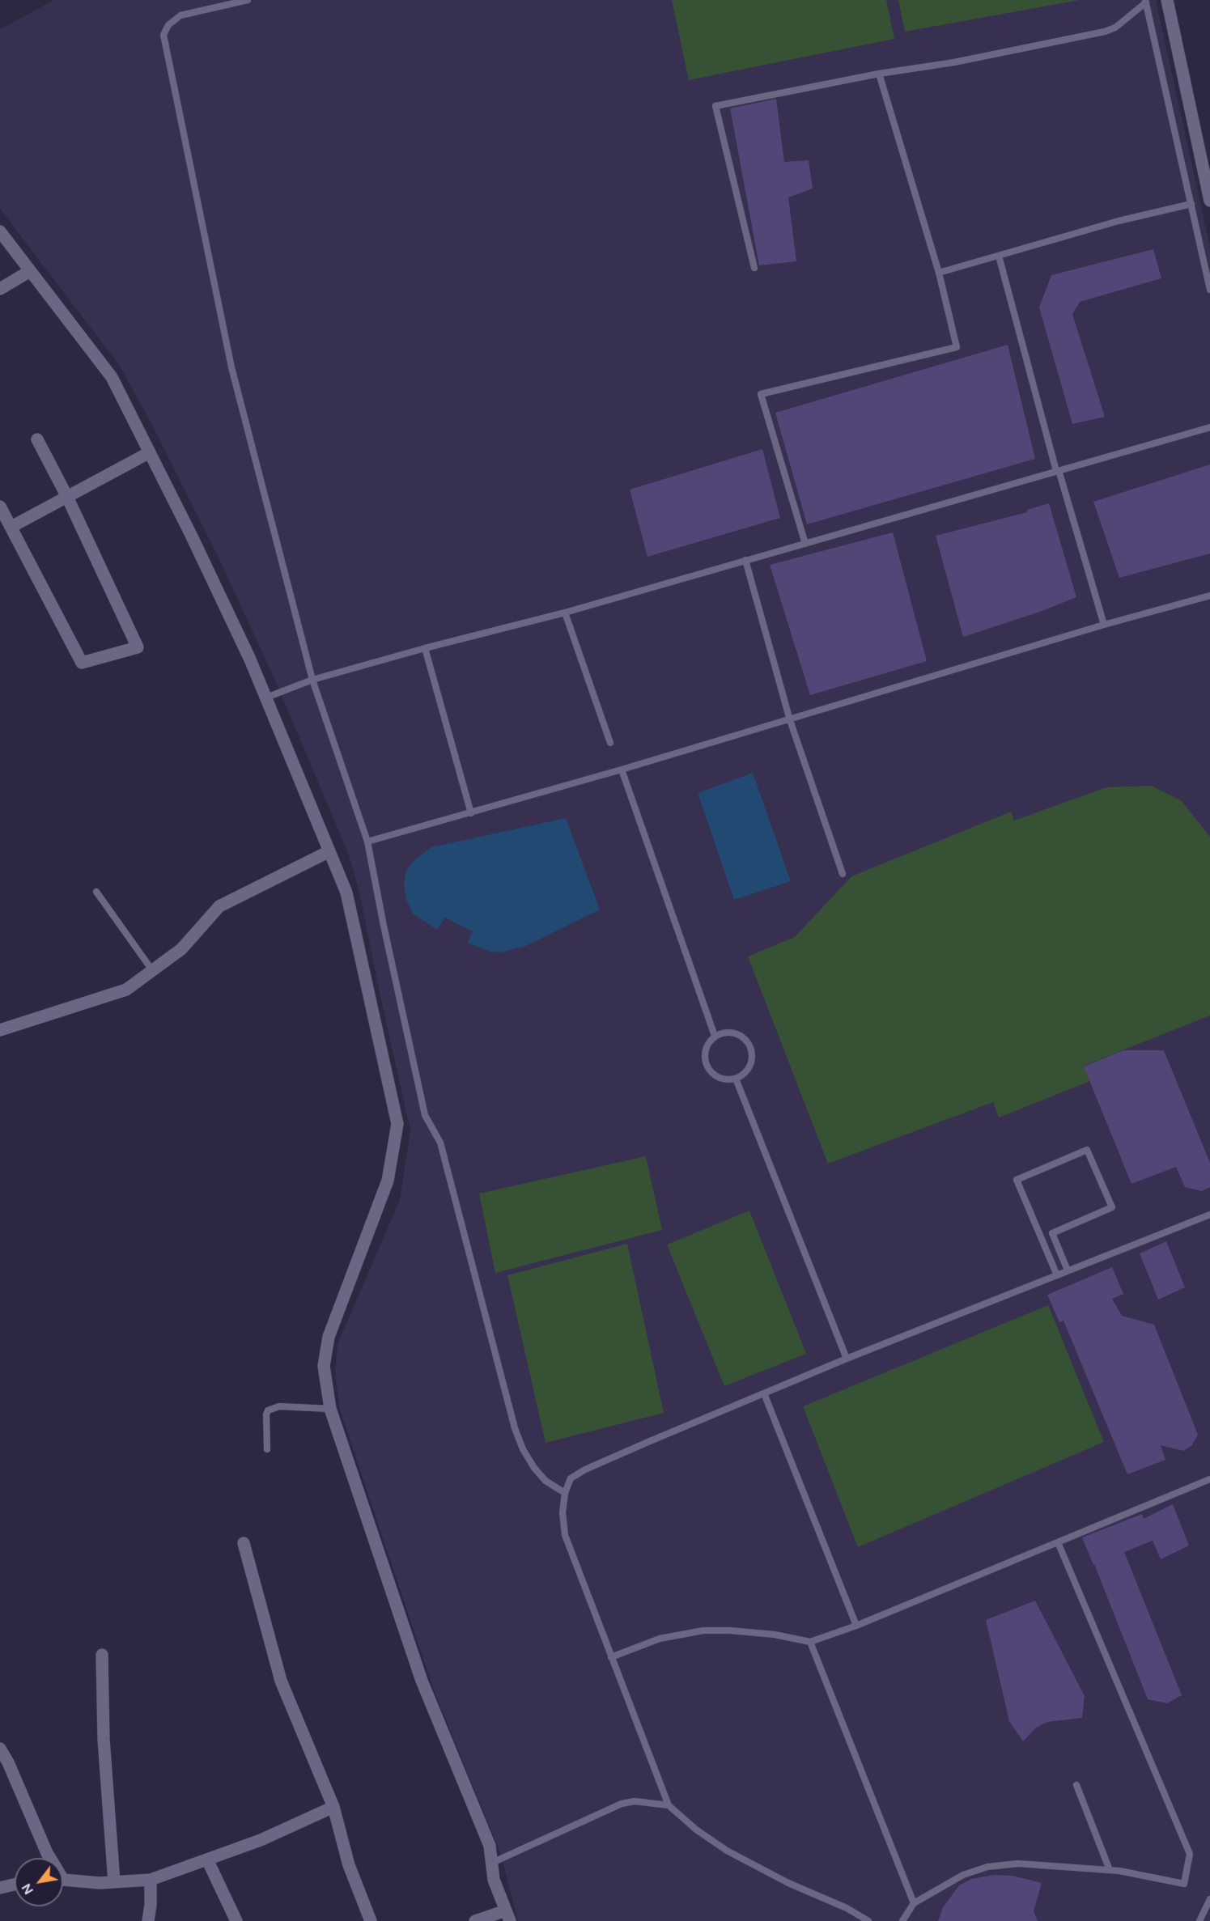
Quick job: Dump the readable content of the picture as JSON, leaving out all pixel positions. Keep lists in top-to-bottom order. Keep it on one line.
{"north":"bottom left"}
